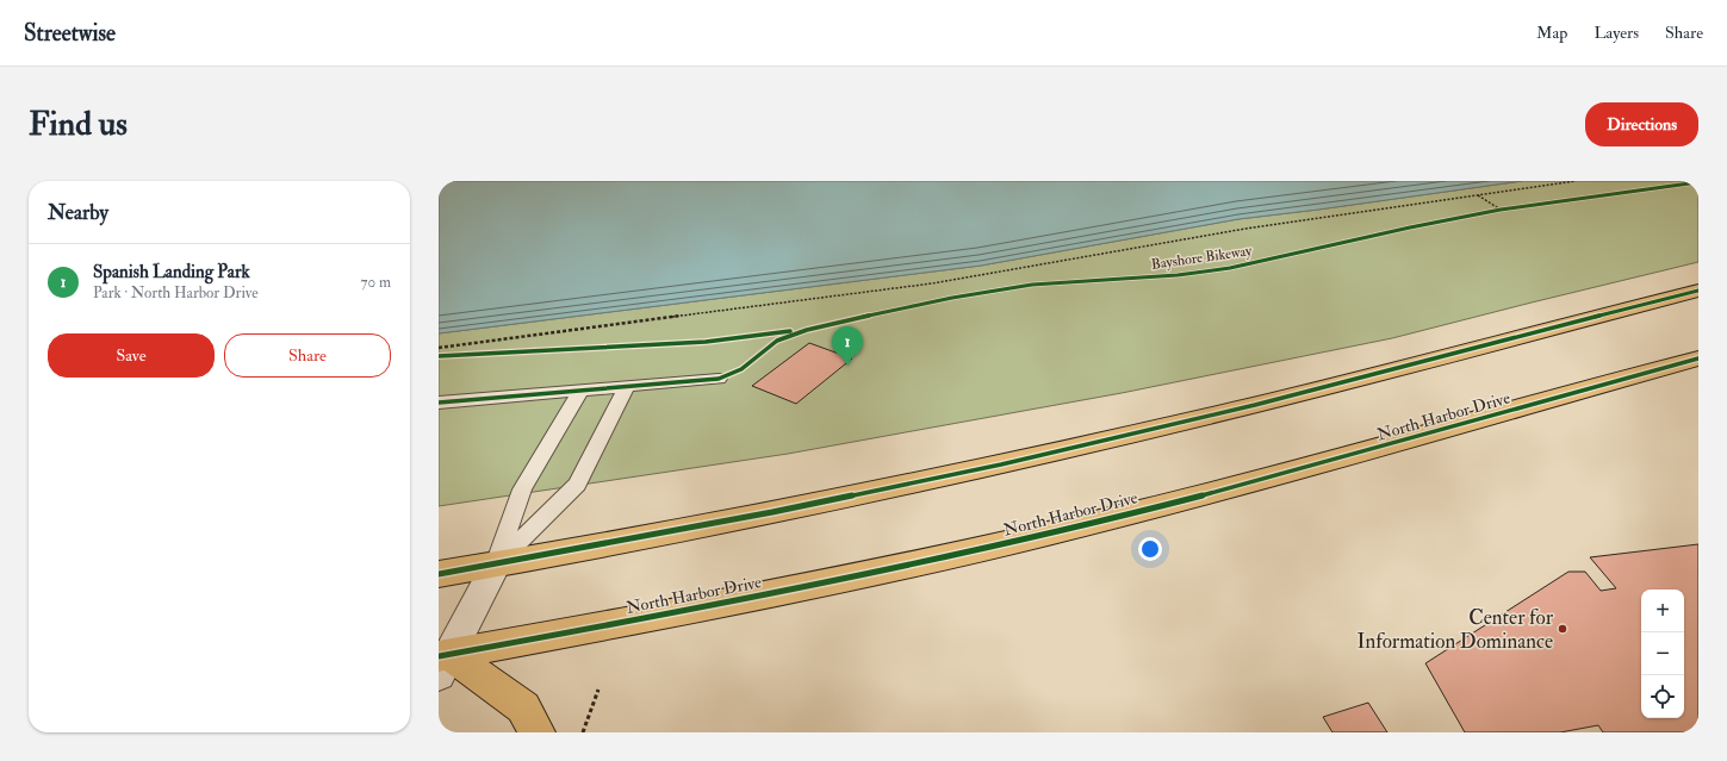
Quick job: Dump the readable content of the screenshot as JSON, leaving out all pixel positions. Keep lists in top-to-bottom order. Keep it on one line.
{"streets":{"main road":["North Harbor Drive"],"cycle path":["Bayshore Bikeway"]},"places":["Center for Information Dominance"],"page":{"header":"Streetwise","nav":["Map","Layers","Share"],"buttons":["Directions",["Save","Share"]],"title":"Find us","heading":"Nearby","list":[{"mark":"1","name":"Spanish Landing Park","note":"Park · North Harbor Drive","value":"70 m"}],"pins":"1","map_buttons":["+","−"]}}
